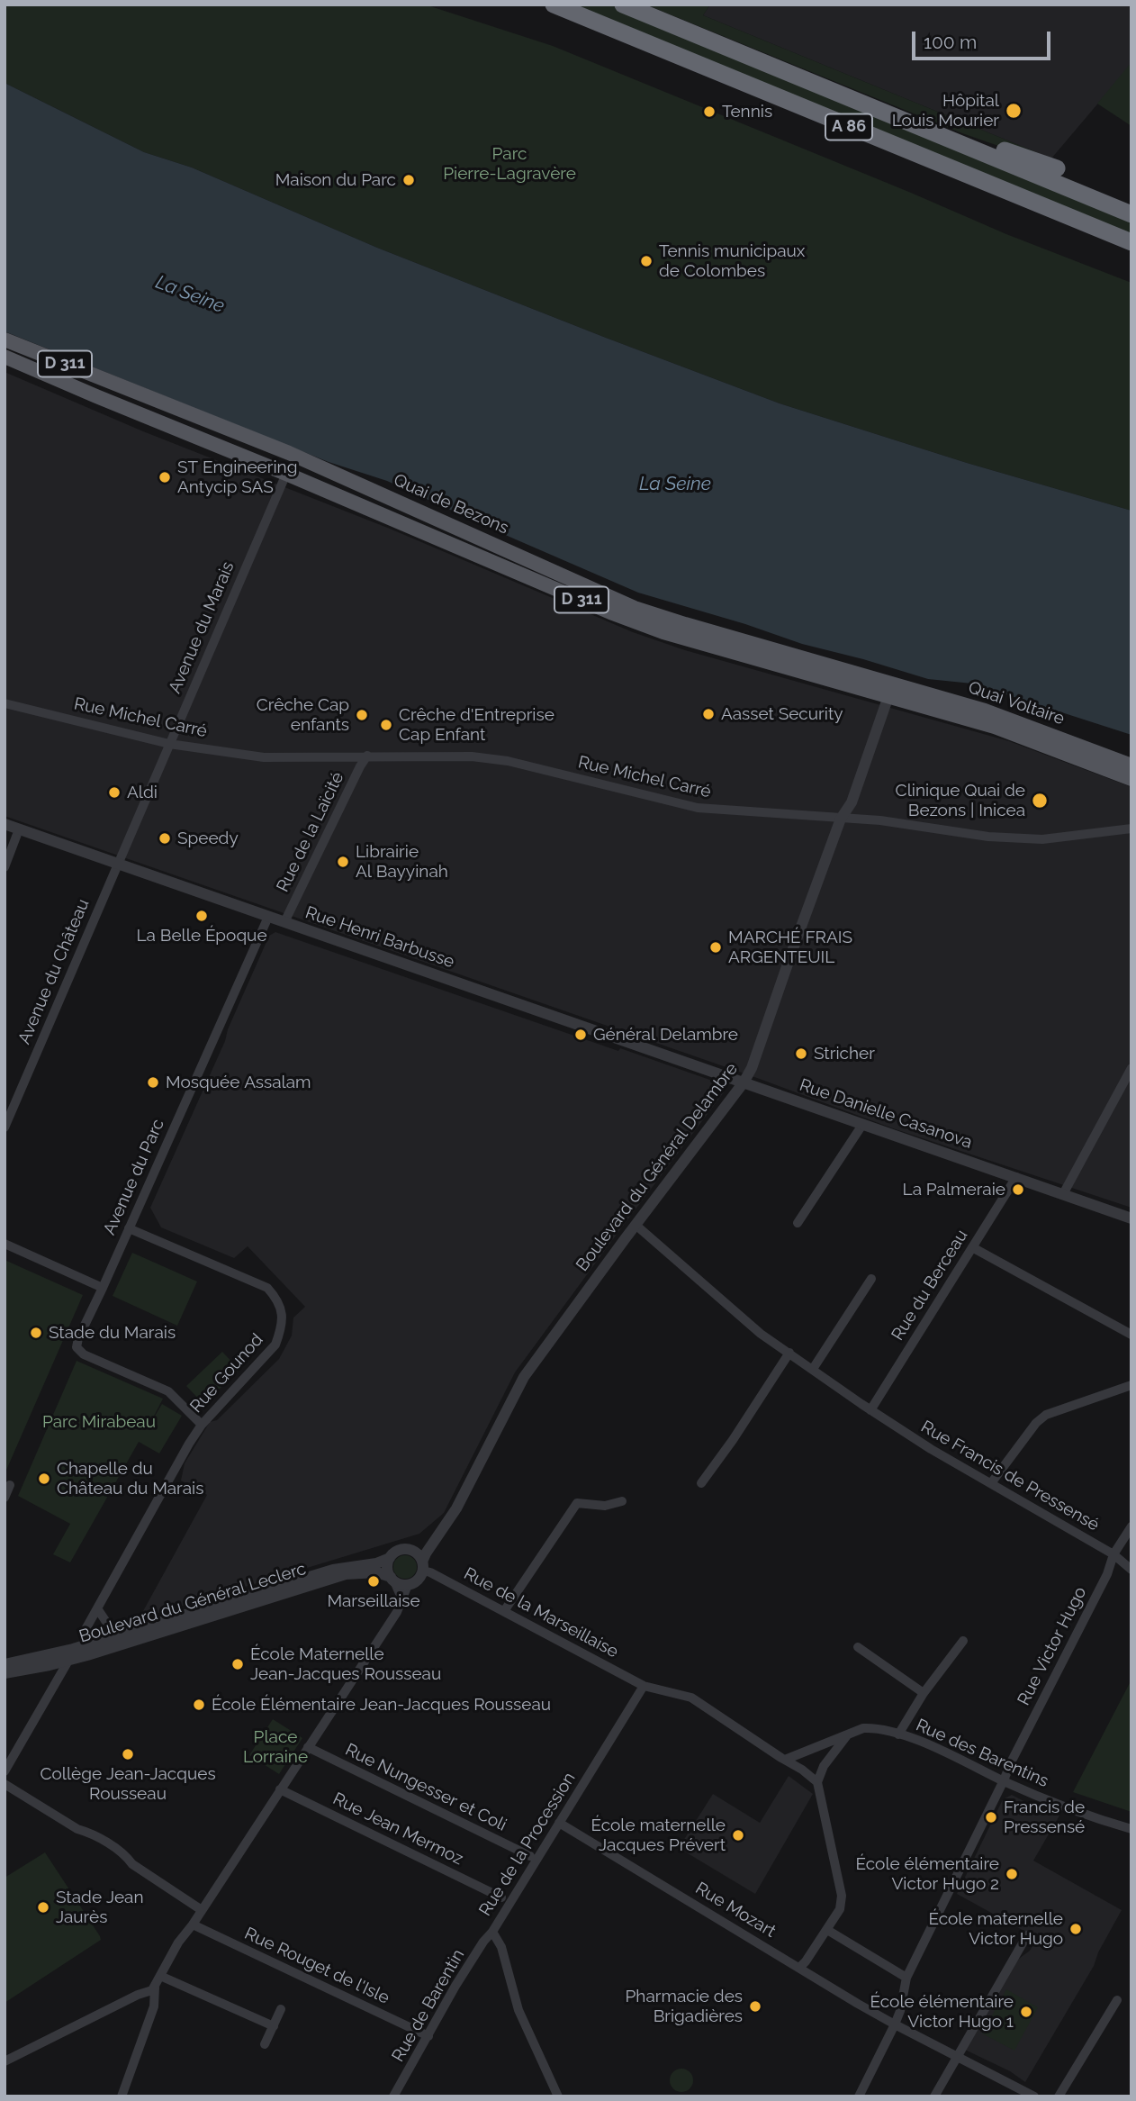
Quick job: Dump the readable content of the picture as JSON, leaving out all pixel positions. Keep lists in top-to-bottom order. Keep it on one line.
{"streets":{"highway":["A 86"],"main road":["D 311","Quai de Bezons","Quai Voltaire"],"street":["Avenue du Marais","Rue Michel Carré","Rue de la Laïcité","Rue Henri Barbusse","Avenue du Château","Rue Danielle Casanova","Boulevard du Général Delambre","Avenue du Parc","Rue du Berceau","Rue Gounod","Rue Francis de Pressensé","Boulevard du Général Leclerc","Rue de la Marseillaise","Rue Victor Hugo","Rue des Barentins","Rue Nungesser et Coli","Rue Jean Mermoz","Rue de la Procession","Rue Mozart","Rue Rouget de l'Isle","Rue de Barentin"]},"crossings":[["D 311","Quai de Bezons"],["Quai de Bezons","Avenue du Marais"],["Quai de Bezons","Quai Voltaire"],["Quai de Bezons","Boulevard du Général Delambre"],["Avenue du Marais","Rue Michel Carré"],["Avenue du Marais","Rue Henri Barbusse"],["Avenue du Marais","Avenue du Château"],["Quai Voltaire","Boulevard du Général Delambre"],["Rue Michel Carré","Rue de la Laïcité"],["Rue Michel Carré","Boulevard du Général Delambre"],["Rue de la Laïcité","Rue Henri Barbusse"],["Rue Henri Barbusse","Avenue du Château"],["Rue Henri Barbusse","Rue Danielle Casanova"],["Rue Henri Barbusse","Boulevard du Général Delambre"],["Rue Henri Barbusse","Avenue du Parc"],["Rue Danielle Casanova","Boulevard du Général Delambre"],["Rue Danielle Casanova","Rue du Berceau"],["Boulevard du Général Delambre","Rue Francis de Pressensé"],["Boulevard du Général Delambre","Boulevard du Général Leclerc"],["Boulevard du Général Delambre","Rue de la Marseillaise"],["Avenue du Parc","Rue Gounod"],["Rue du Berceau","Rue Francis de Pressensé"],["Rue Francis de Pressensé","Rue Victor Hugo"],["Boulevard du Général Leclerc","Rue de la Marseillaise"],["Rue de la Marseillaise","Rue des Barentins"],["Rue de la Marseillaise","Rue de la Procession"],["Rue Victor Hugo","Rue des Barentins"],["Rue Victor Hugo","Rue Mozart"],["Rue Nungesser et Coli","Rue de la Procession"],["Rue Jean Mermoz","Rue de la Procession"],["Rue de la Procession","Rue Mozart"],["Rue de la Procession","Rue de Barentin"],["Rue Rouget de l'Isle","Rue de Barentin"]],"water":["La Seine"],"parks":["Parc Pierre-Lagravère","Parc Mirabeau","Place Lorraine"],"places":["Hôpital Louis Mourier","Tennis","Maison du Parc","Tennis municipaux de Colombes","ST Engineering Antycip SAS","Aasset Security","Crêche Cap enfants","Crêche d'Entreprise Cap Enfant","Aldi","Clinique Quai de Bezons | Inicea","Speedy","Librairie Al Bayyinah","La Belle Époque","MARCHÉ FRAIS ARGENTEUIL","Général Delambre","Stricher","Mosquée Assalam","La Palmeraie","Stade du Marais","Chapelle du Château du Marais","Marseillaise","École Maternelle Jean-Jacques Rousseau","École Élémentaire Jean-Jacques Rousseau","Collège Jean-Jacques Rousseau","Francis de Pressensé","École maternelle Jacques Prévert","École élémentaire Victor Hugo 2","Stade Jean Jaurès","École maternelle Victor Hugo","Pharmacie des Brigadières","École élémentaire Victor Hugo 1"],"scale_bar":"100 m"}
